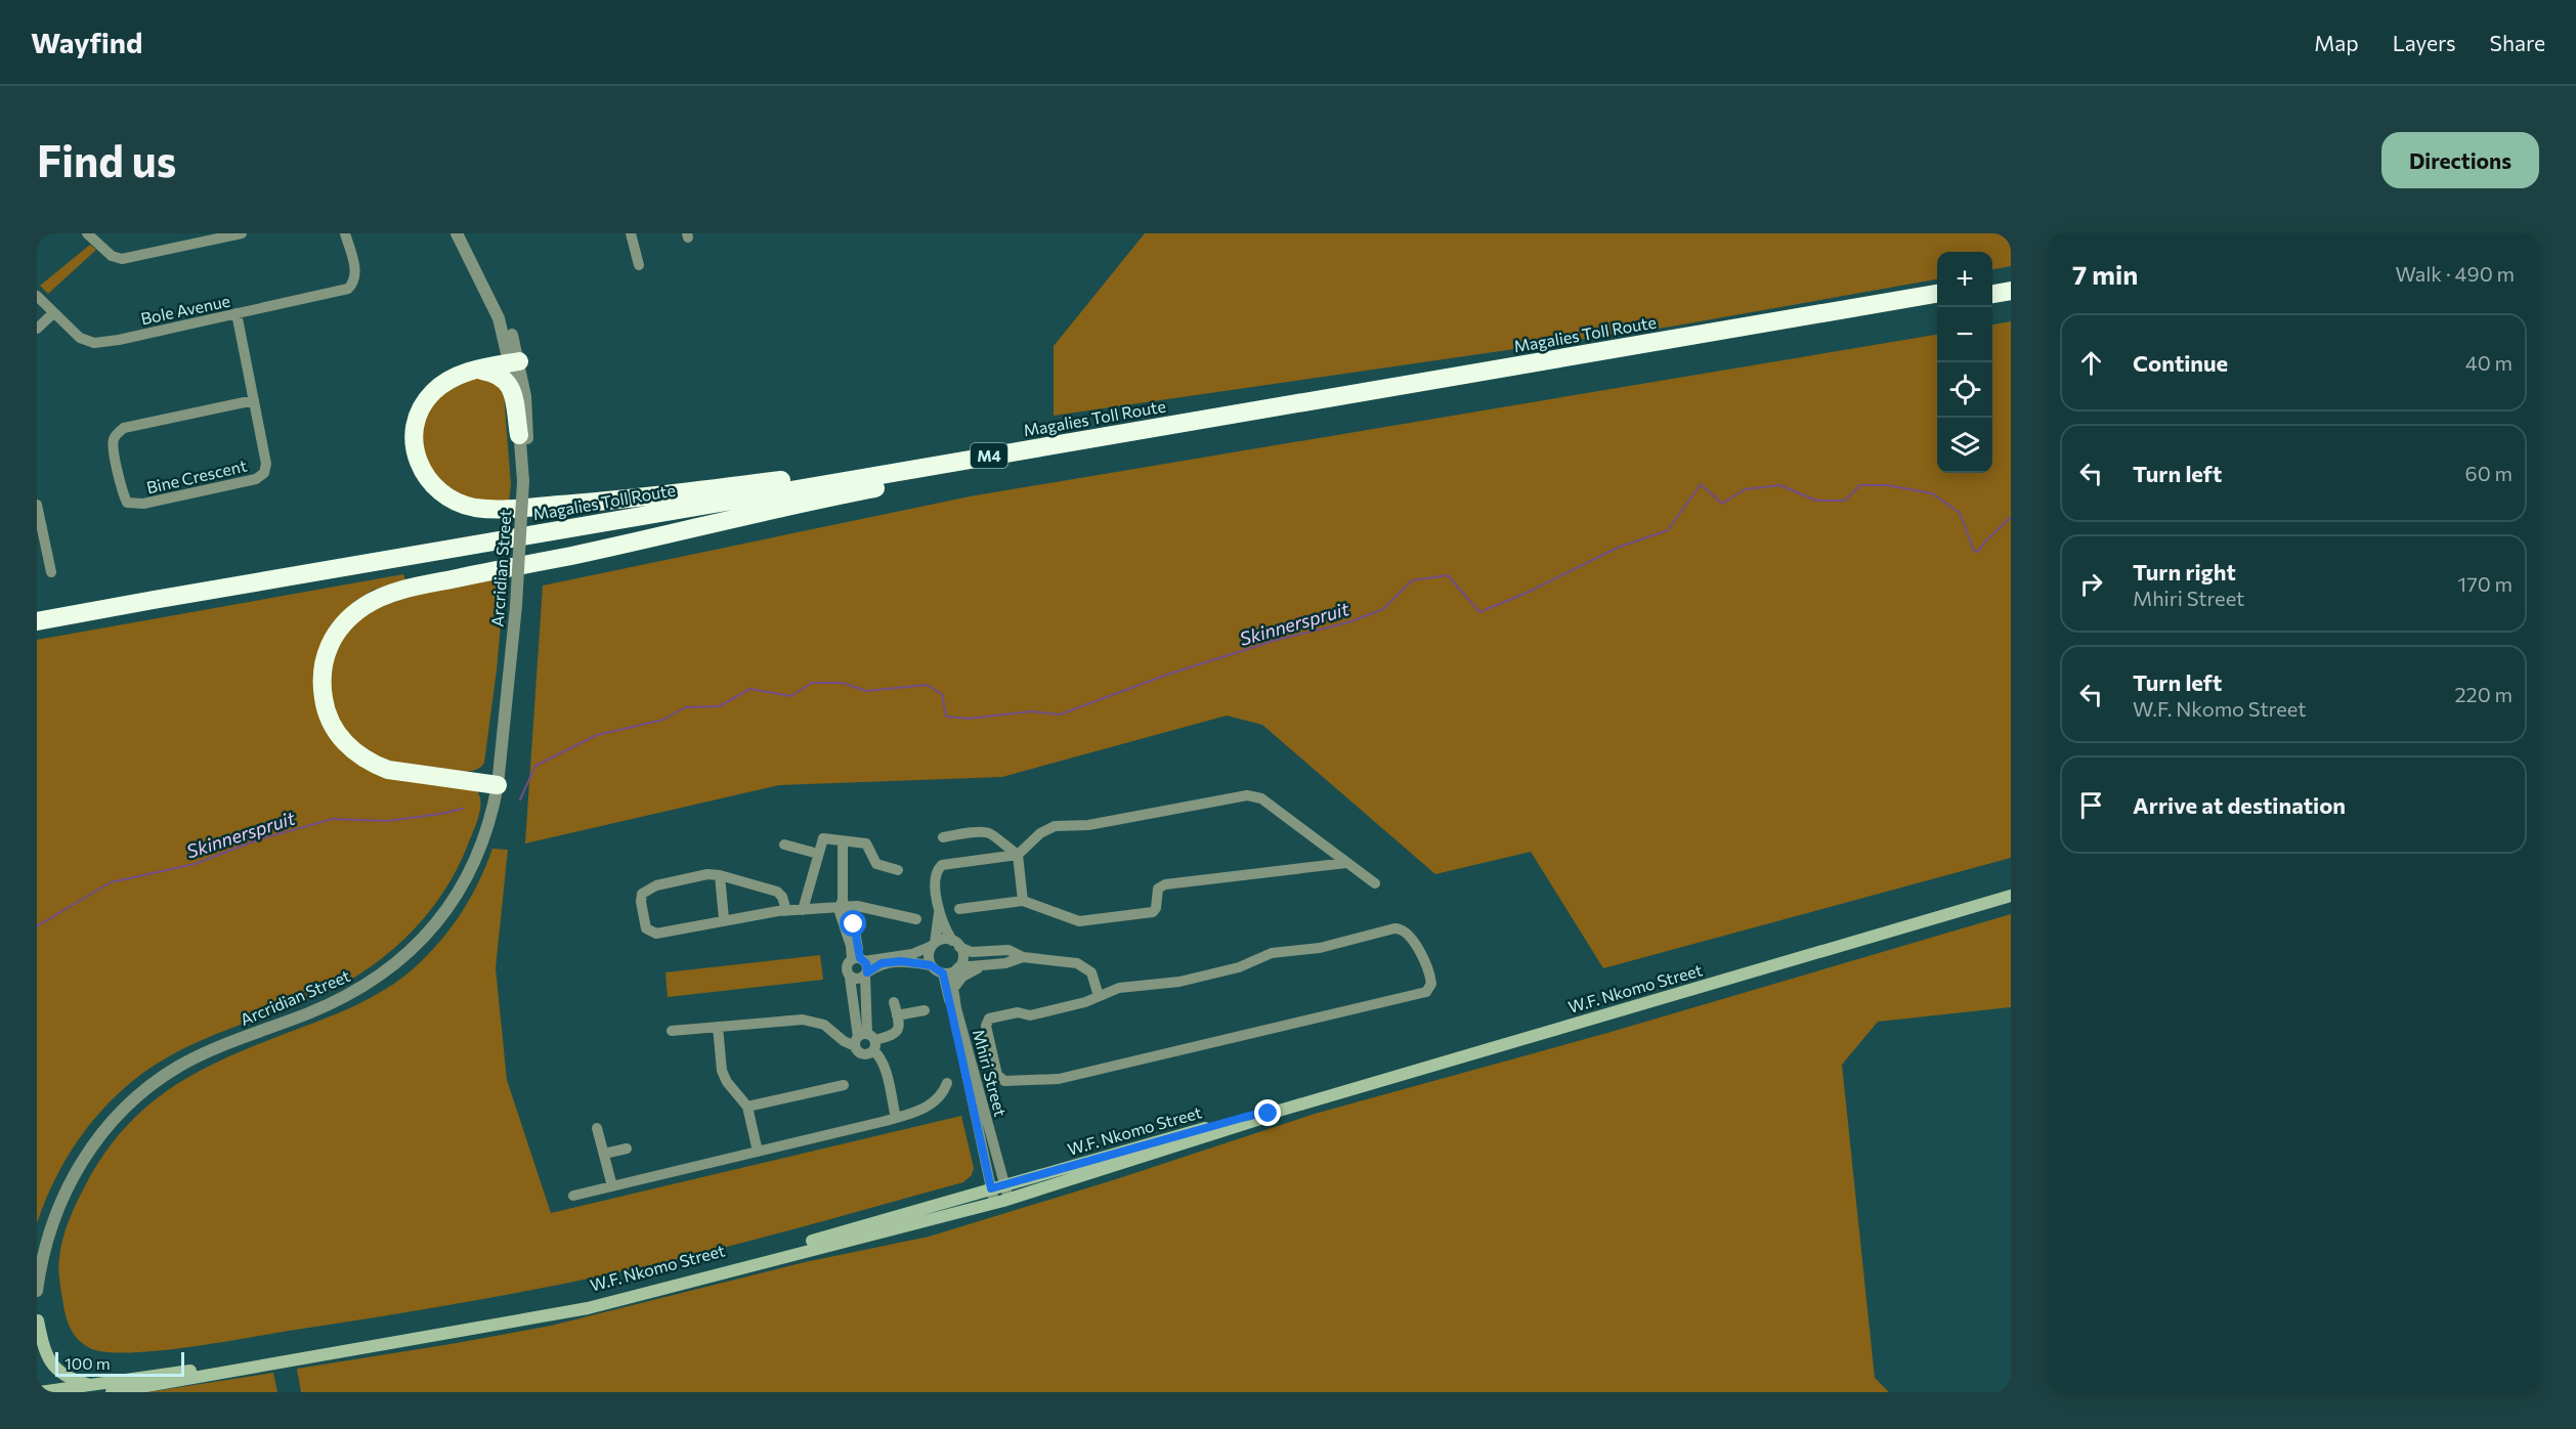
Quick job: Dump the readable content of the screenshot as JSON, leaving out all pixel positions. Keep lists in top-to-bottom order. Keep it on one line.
{"streets":{"highway":["Magalies Toll Route","M4"],"main road":["W.F. Nkomo Street"],"street":["Bole Avenue","Bine Crescent","Arcridian Street","Mhiri Street"]},"crossings":[["Bole Avenue","Bine Crescent"],["W.F. Nkomo Street","Mhiri Street"]],"water":["Skinnerspruit"],"scale_bar":"100 m","page":{"header":"Wayfind","nav":["Map","Layers","Share"],"buttons":"Directions","title":"Find us","heading":["7 min","Walk · 490 m"],"map_buttons":["+","−"],"list":[["Continue","40 m"],["Turn left","60 m"],["Turn right","Mhiri Street","170 m"],["Turn left","W.F. Nkomo Street","220 m"],"Arrive at destination"],"scale":"100 m"}}
